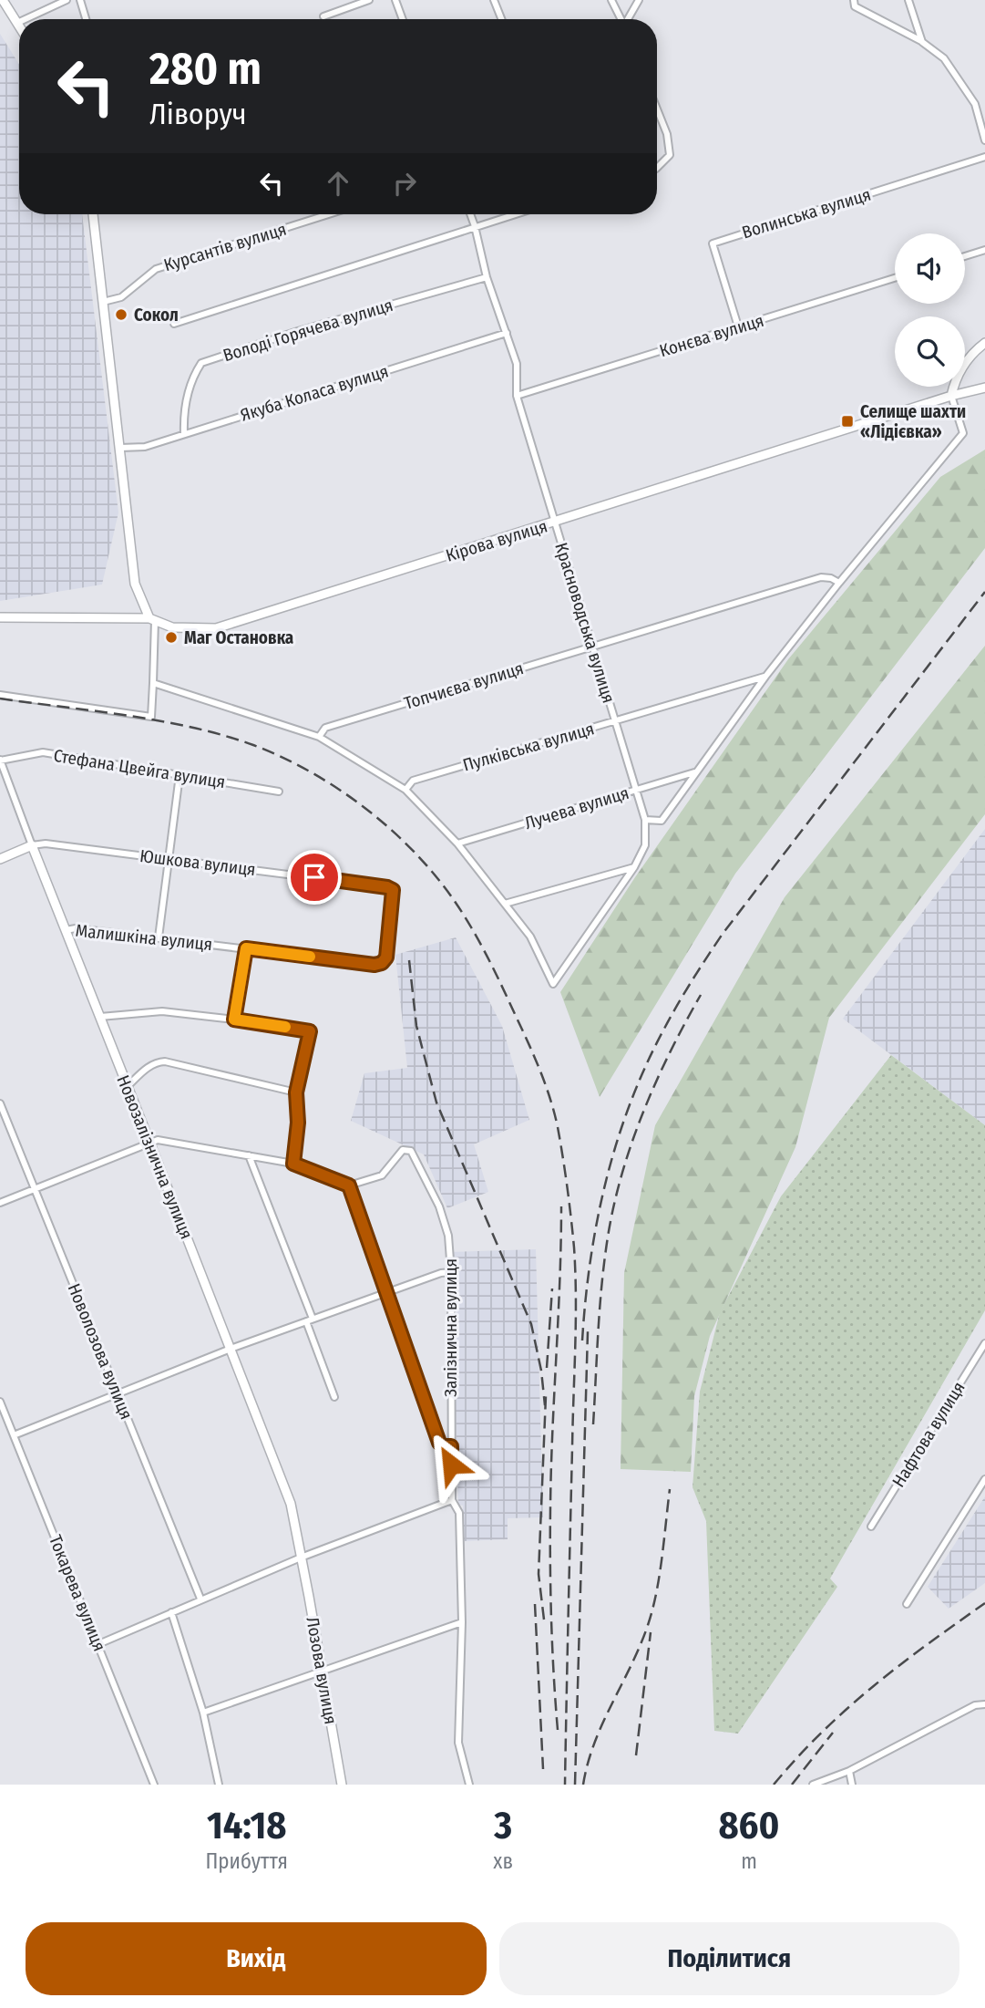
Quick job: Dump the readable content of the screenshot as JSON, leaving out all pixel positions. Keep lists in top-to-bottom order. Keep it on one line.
{"streets":{"main road":["Кірова вулиця","Юшкова вулиця","Новозалізнична вулиця","Лозова вулиця"],"street":["Волинська вулиця","Курсантів вулиця","Володі Горячева вулиця","Конєва вулиця","Якуба Коласа вулиця","Красноводська вулиця","Топчиєва вулиця","Пулківська вулиця","Стефана Цвейга вулиця","Лучева вулиця","Малишкіна вулиця","Залізнична вулиця","Новолозова вулиця","Нафтова вулиця","Токарева вулиця"]},"crossings":[["Волинська вулиця","Конєва вулиця"],["Володі Горячева вулиця","Якуба Коласа вулиця"],["Володі Горячева вулиця","Красноводська вулиця"],["Конєва вулиця","Красноводська вулиця"],["Якуба Коласа вулиця","Красноводська вулиця"],["Кірова вулиця","Красноводська вулиця"],["Красноводська вулиця","Топчиєва вулиця"],["Красноводська вулиця","Пулківська вулиця"],["Красноводська вулиця","Лучева вулиця"],["Стефана Цвейга вулиця","Новозалізнична вулиця"],["Юшкова вулиця","Малишкіна вулиця"],["Юшкова вулиця","Новозалізнична вулиця"],["Малишкіна вулиця","Новозалізнична вулиця"],["Новозалізнична вулиця","Лозова вулиця"]],"places":{"other":["Сокол","Маг Остановка"],"transit":["Селище шахти «Лідієвка»"]},"page":{"turn":["280 m","Ліворуч"],"eta":["14:18","Прибуття","3","хв","860","m"],"buttons":["Вихід","Поділитися"]}}
